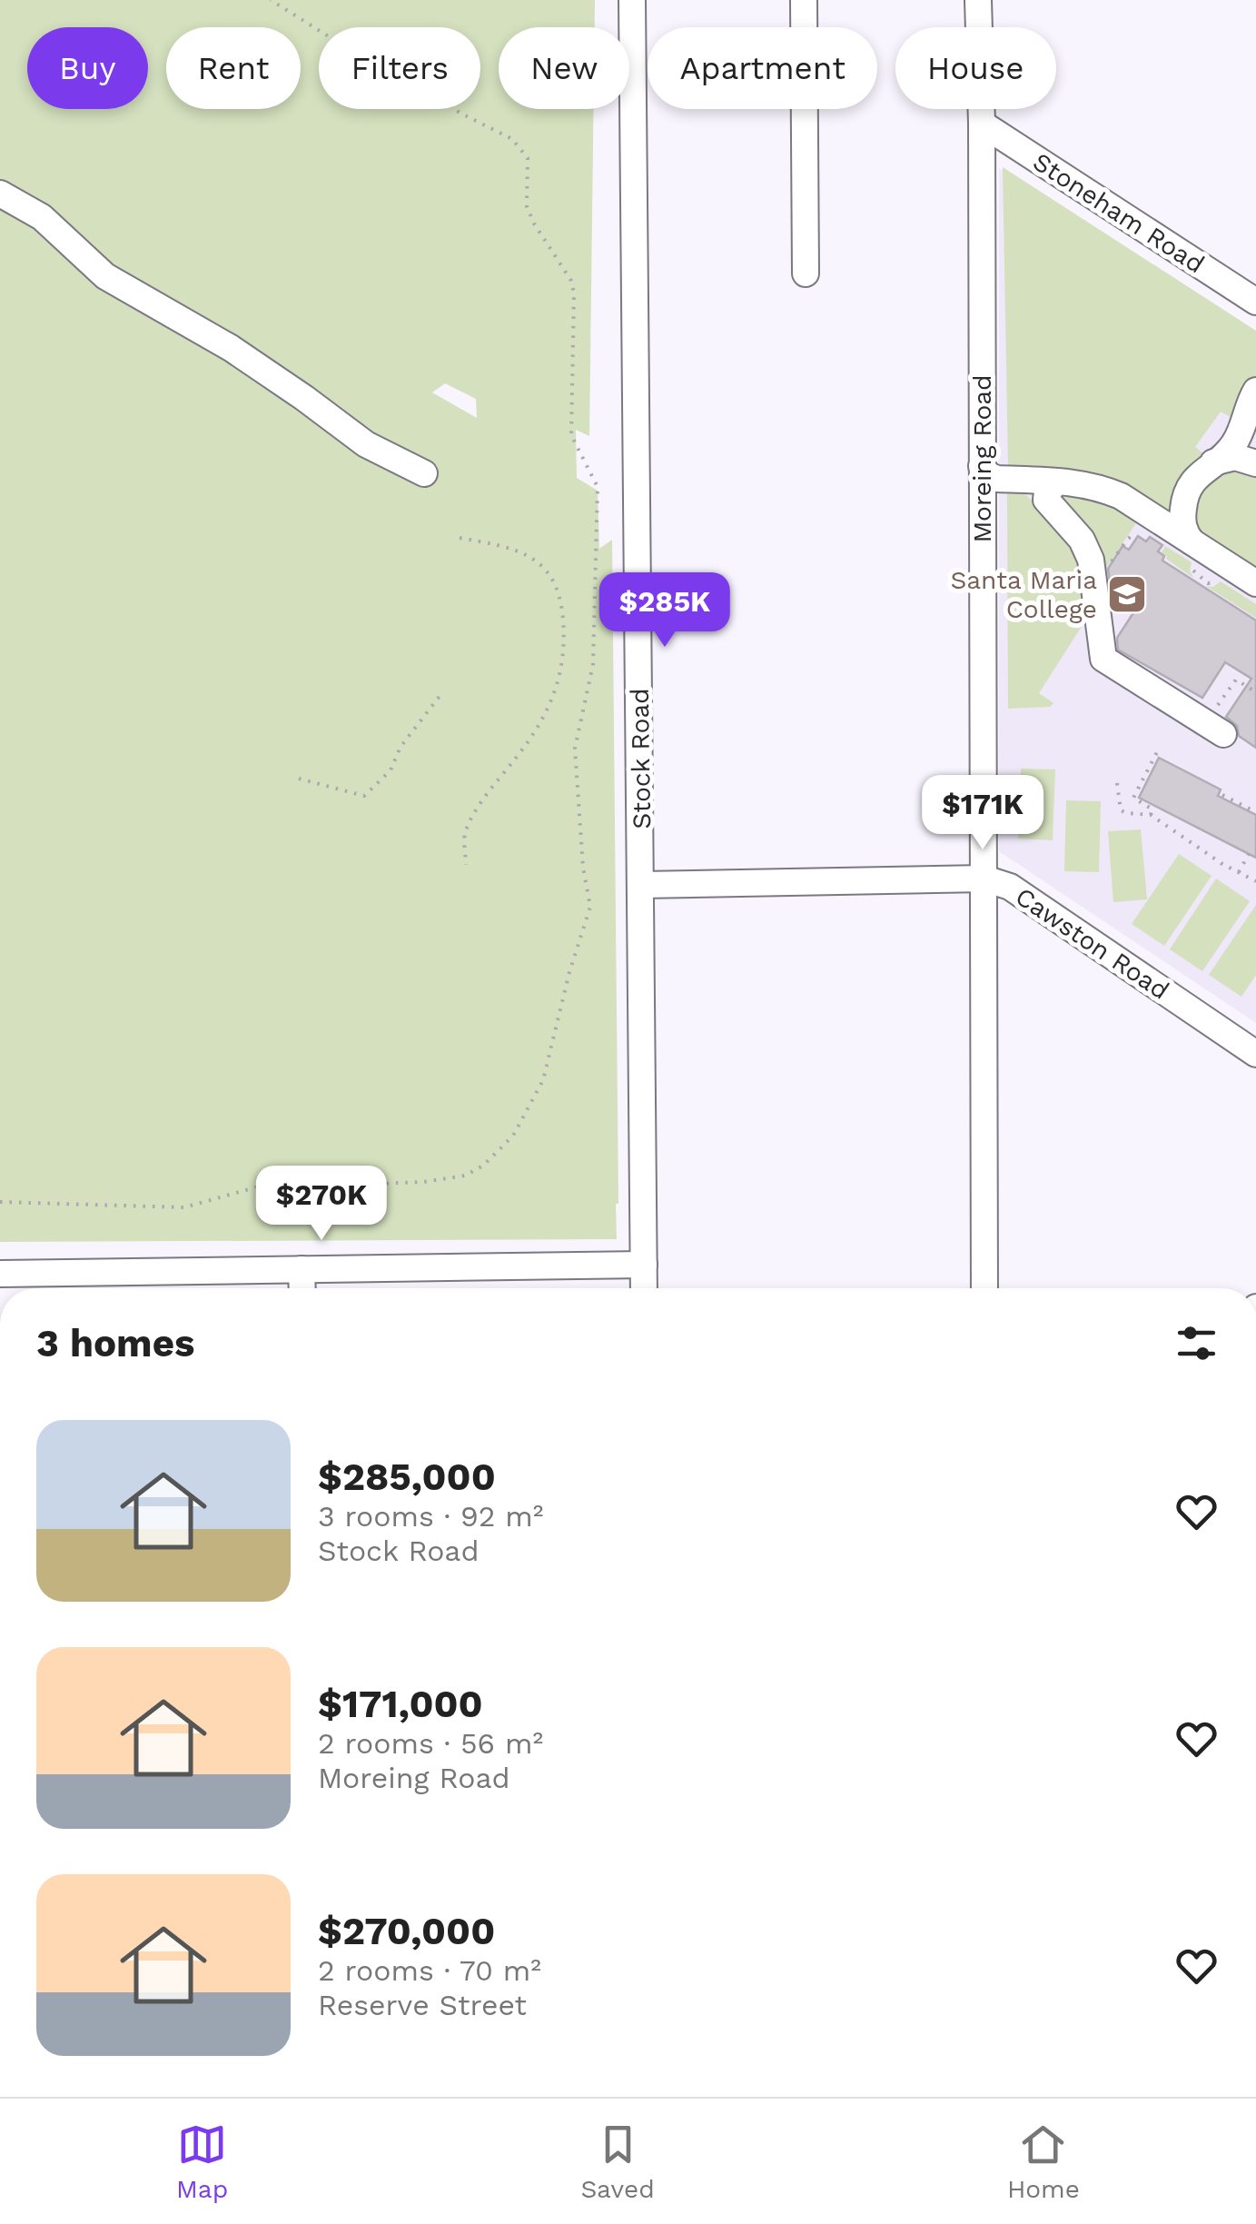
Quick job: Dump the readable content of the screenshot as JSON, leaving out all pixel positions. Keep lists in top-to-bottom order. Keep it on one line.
{"streets":{"street":["Stoneham Road","Moreing Road","Stock Road","Cawston Road"]},"crossings":[["Stoneham Road","Moreing Road"],["Moreing Road","Cawston Road"],["Stock Road","Cawston Road"]],"places":{"school or university":["Santa Maria College"]},"page":{"chip":["Buy","Rent","Filters","New","Apartment","House"],"price":["$285K","$171K","$270K"],"heading":"3 homes","list":[{"name":"$285,000","note":"3 rooms · 92 m² · Stock Road"},{"name":"$171,000","note":"2 rooms · 56 m² · Moreing Road"},{"name":"$270,000","note":"2 rooms · 70 m² · Reserve Street"}],"tabs":["Map","Saved","Home"]}}
